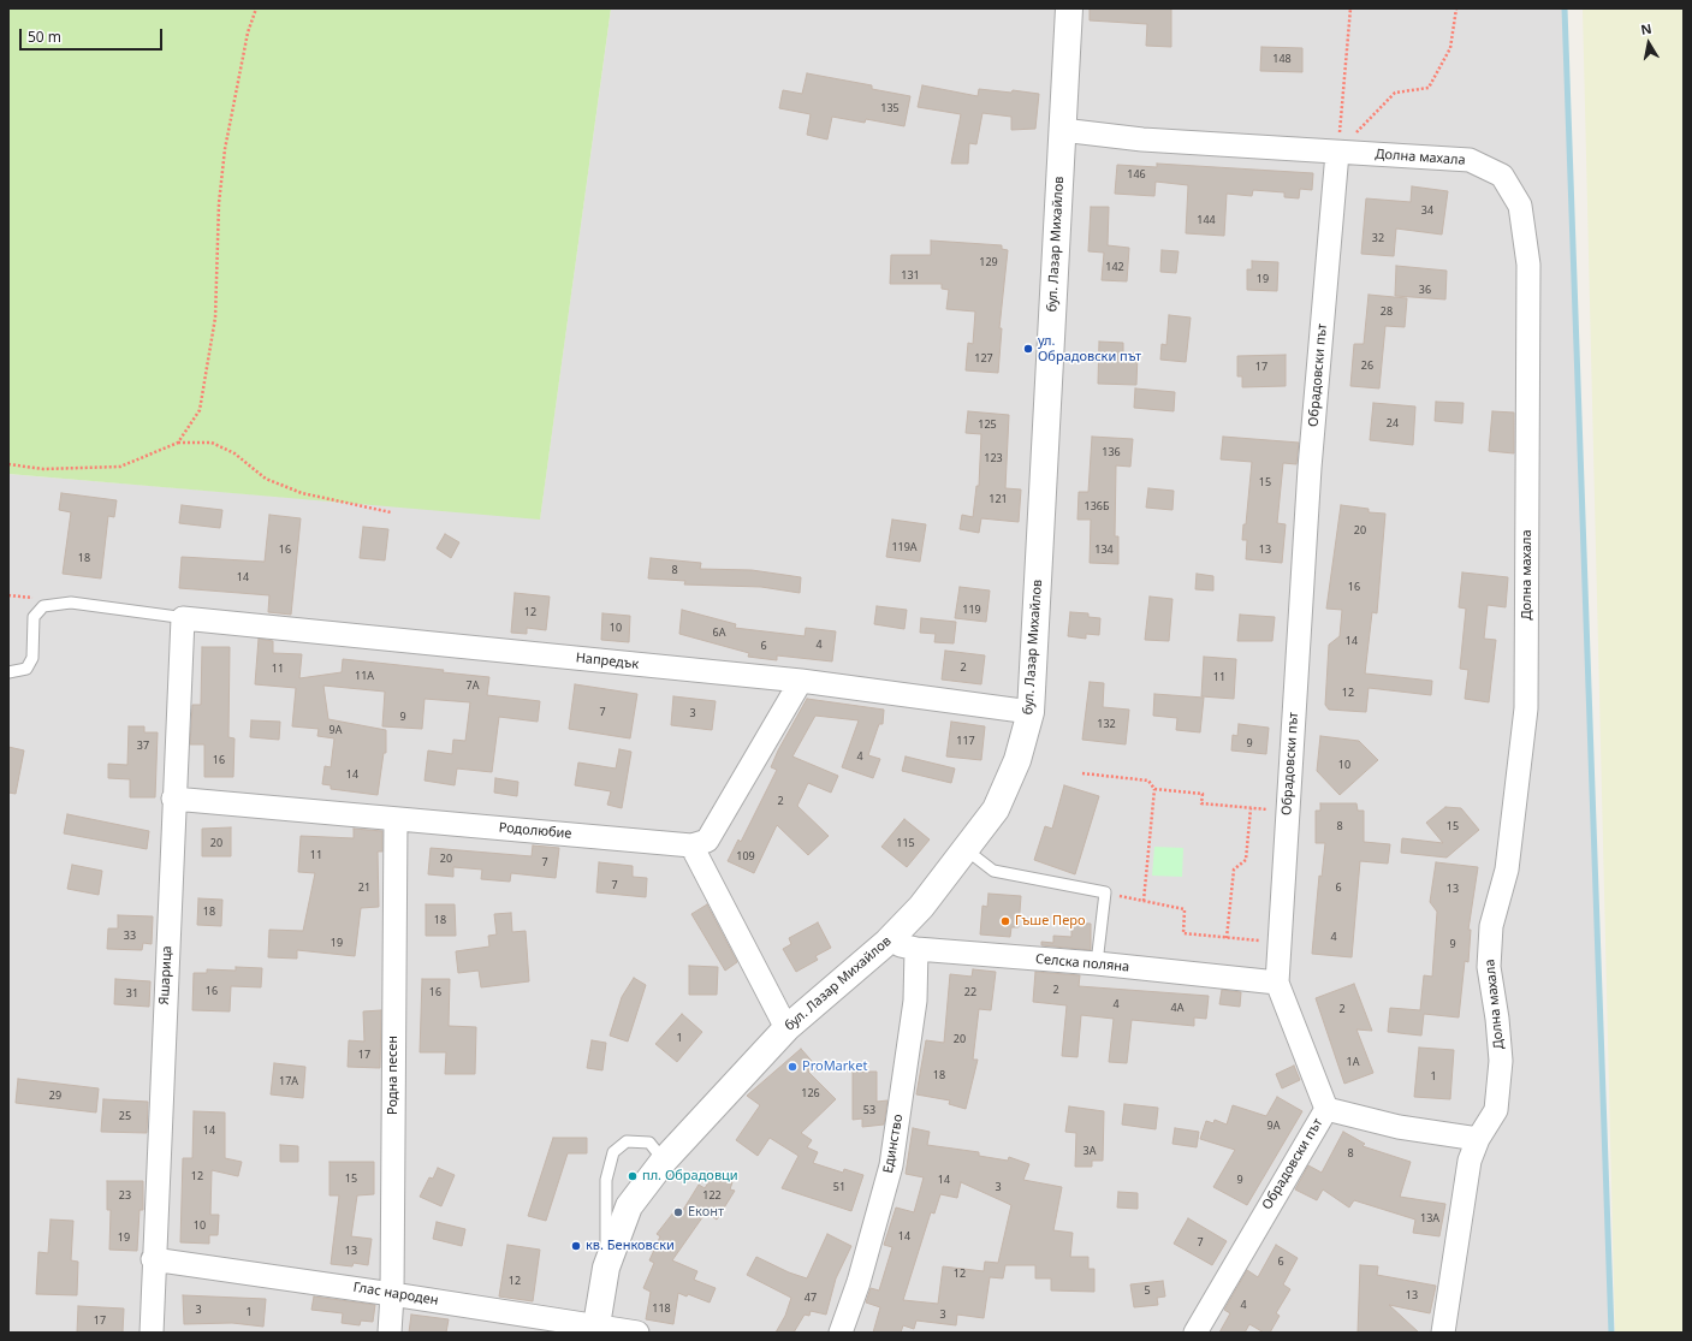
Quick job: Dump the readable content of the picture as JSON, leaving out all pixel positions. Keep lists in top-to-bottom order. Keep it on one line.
{"streets":{"street":["Долна махала","бул. Лазар Михайлов","Обрадовски път","Напредък","Родолюбие","Селска поляна","Яшарица","Родна песен","Единство","Глас народен"]},"crossings":[["Долна махала","бул. Лазар Михайлов"],["Долна махала","Обрадовски път"],["бул. Лазар Михайлов","Напредък"],["бул. Лазар Михайлов","Селска поляна"],["бул. Лазар Михайлов","Глас народен"],["Обрадовски път","Селска поляна"],["Напредък","Яшарица"],["Родолюбие","Яшарица"],["Родолюбие","Родна песен"],["Селска поляна","Единство"],["Яшарица","Глас народен"],["Родна песен","Глас народен"]],"places":["ул. Обрадовски път","Гъше Перо","ProMarket","пл. Обрадовци","Еконт","кв. Бенковски"],"house_numbers":["148","135","146","34","144","32","129","142","131","19","36","28","127","26","17","24","125","136","123","15","121","136Б","20","119А","16","134","13","18","8","14","16","119","12","10","6А","14","4","6","2","11","11А","11","7А","12","7","3","9","132","9А","117","9","37","4","16","10","14","2","8","15","20","115","11","109","20","7","7","21","6","13","18","18","33","4","19","9","2","16","16","22","31","4","4А","2","1","20","17","1А","18","1","17А","126","29","53","25","9А","14","3А","8","12","15","14","9","51","3","23","122","13А","10","14","19","7","13","6","12","12","5","13","47","4","118","3","1","3","17"],"scale_bar":"50 m","north":"top"}
